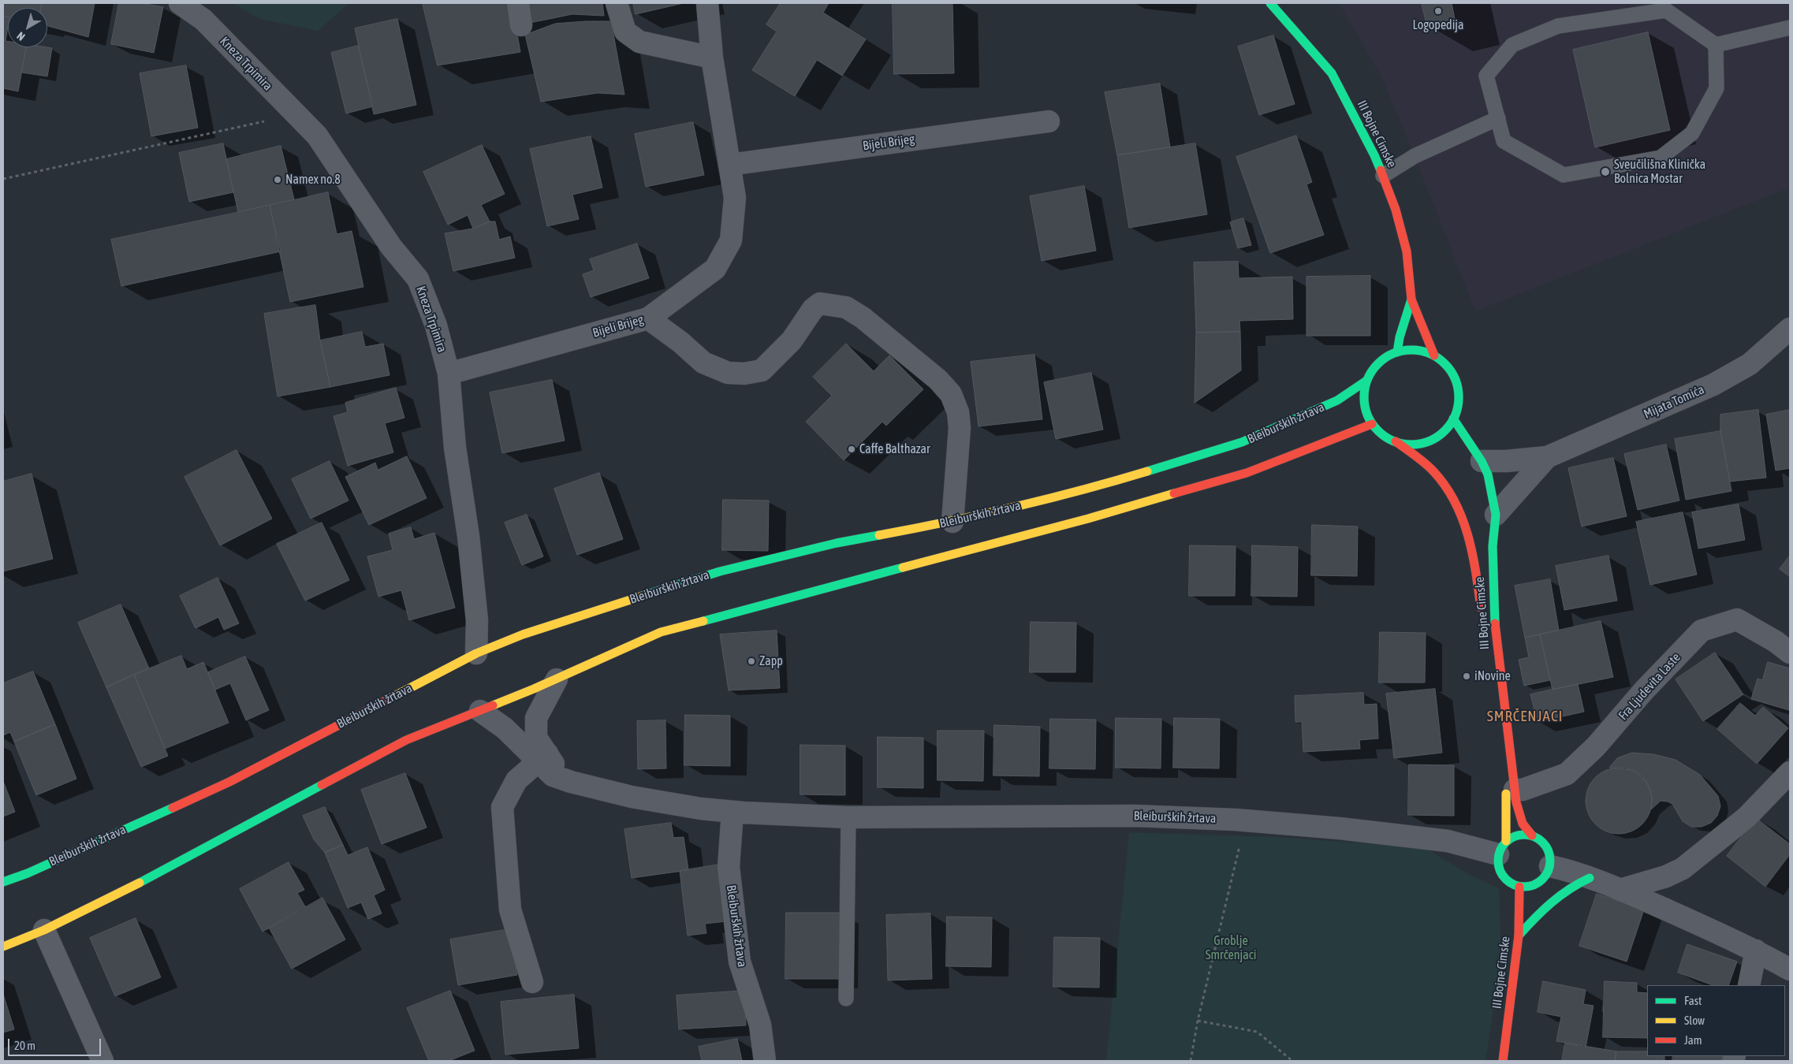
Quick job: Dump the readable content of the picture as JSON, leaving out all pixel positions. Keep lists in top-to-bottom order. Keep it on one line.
{"streets":{"street":["Kneza Trpimira","III Bojne Cimske","Bijeli Brijeg","Mijata Tomića","Bleiburških žrtava","Fra Ljudevita Laste"]},"crossings":[["Kneza Trpimira","Bijeli Brijeg"],["Kneza Trpimira","Bleiburških žrtava"],["III Bojne Cimske","Mijata Tomića"],["III Bojne Cimske","Bleiburških žrtava"],["III Bojne Cimske","Fra Ljudevita Laste"]],"districts":["SMRČENJACI"],"parks":["Groblje Smrčenjaci"],"places":["Logopedija","Sveučilišna Klinička Bolnica Mostar","Namex no.8","Caffe Balthazar","Zapp","iNovine"],"legend":["Fast","Slow","Jam"],"scale_bar":"20 m","north":"bottom left"}
